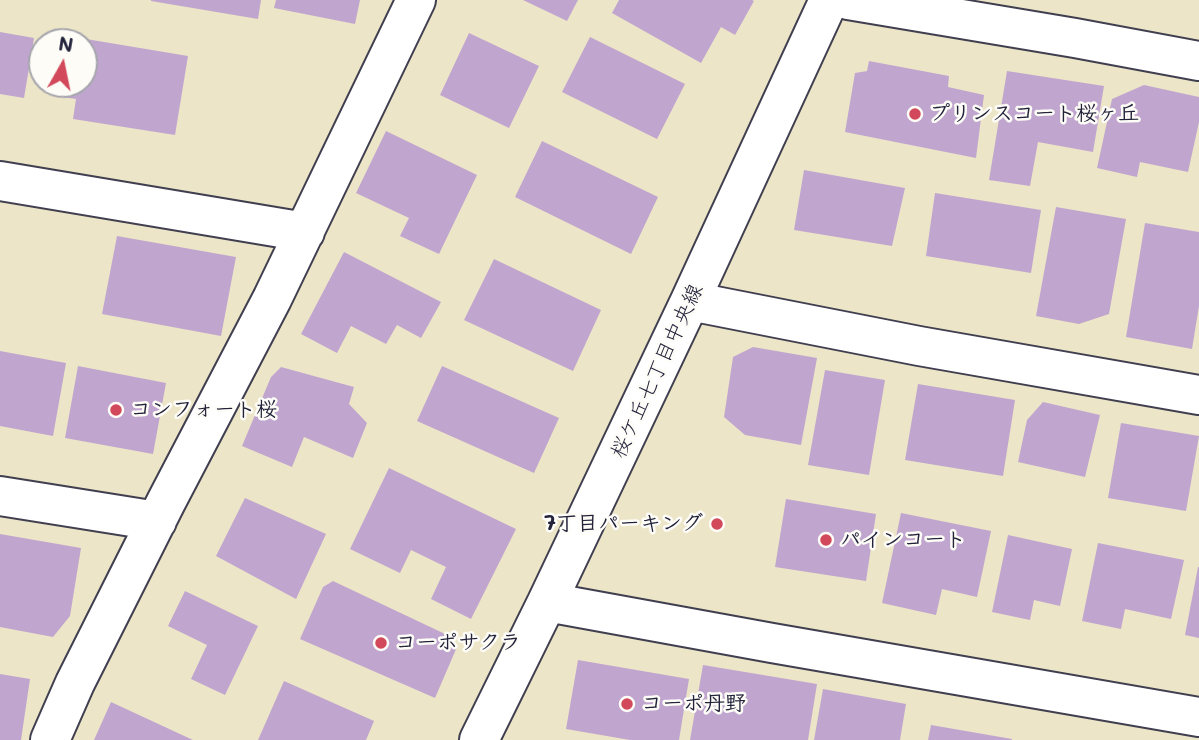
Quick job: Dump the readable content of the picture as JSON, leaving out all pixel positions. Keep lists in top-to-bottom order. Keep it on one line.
{"streets":{"street":["桜ケ丘七丁目中央線"]},"places":["プリンスコート桜ヶ丘","コンフォート桜","7丁目パーキング","パインコート","コーポサクラ","コーポ丹野"],"north":"top"}
